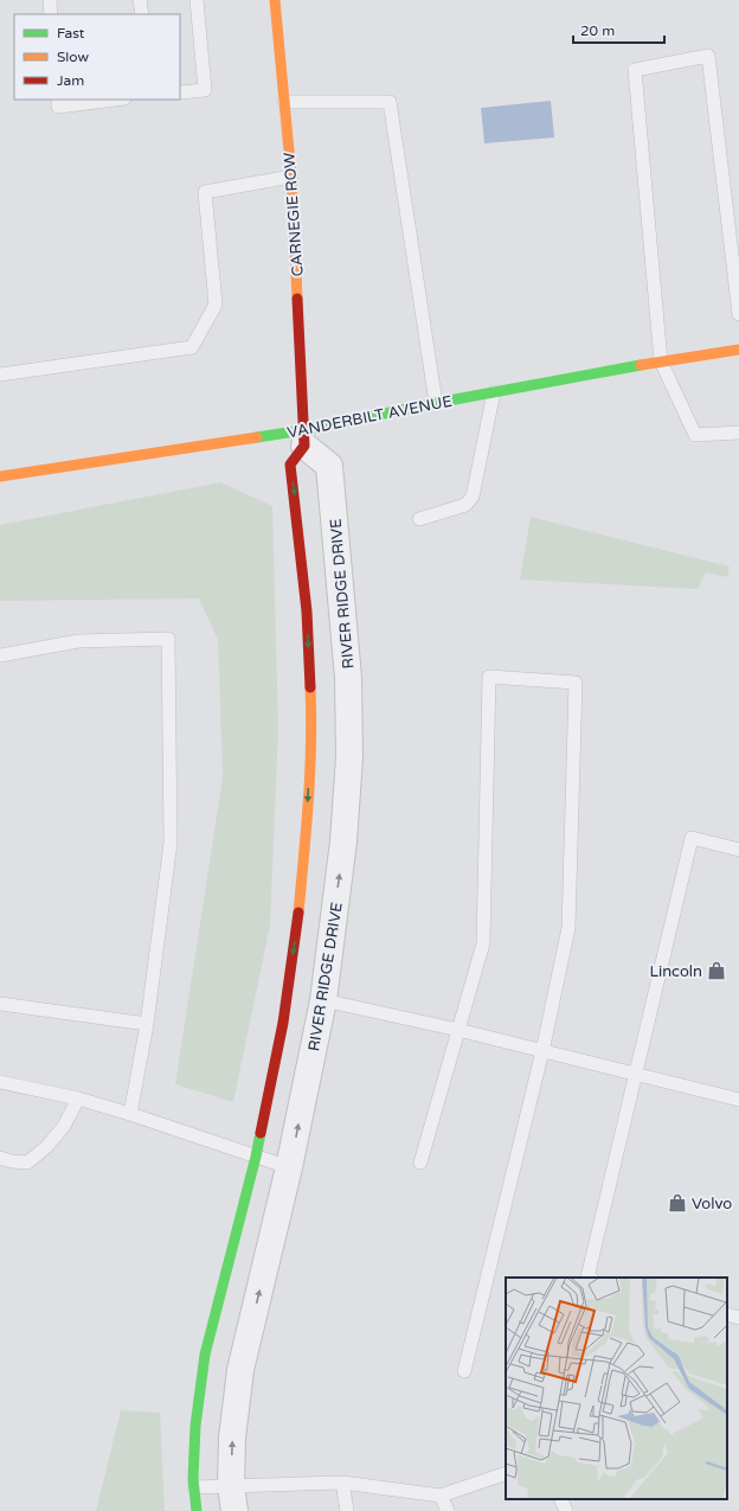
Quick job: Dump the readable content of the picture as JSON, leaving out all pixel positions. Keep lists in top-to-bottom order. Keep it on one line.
{"streets":{"street":["CARNEGIE ROW","VANDERBILT AVENUE","RIVER RIDGE DRIVE"]},"crossings":[["CARNEGIE ROW","VANDERBILT AVENUE"],["CARNEGIE ROW","RIVER RIDGE DRIVE"],["VANDERBILT AVENUE","RIVER RIDGE DRIVE"]],"places":{"shop":["Lincoln","Volvo"]},"legend":["Fast","Slow","Jam"],"scale_bar":"20 m"}
